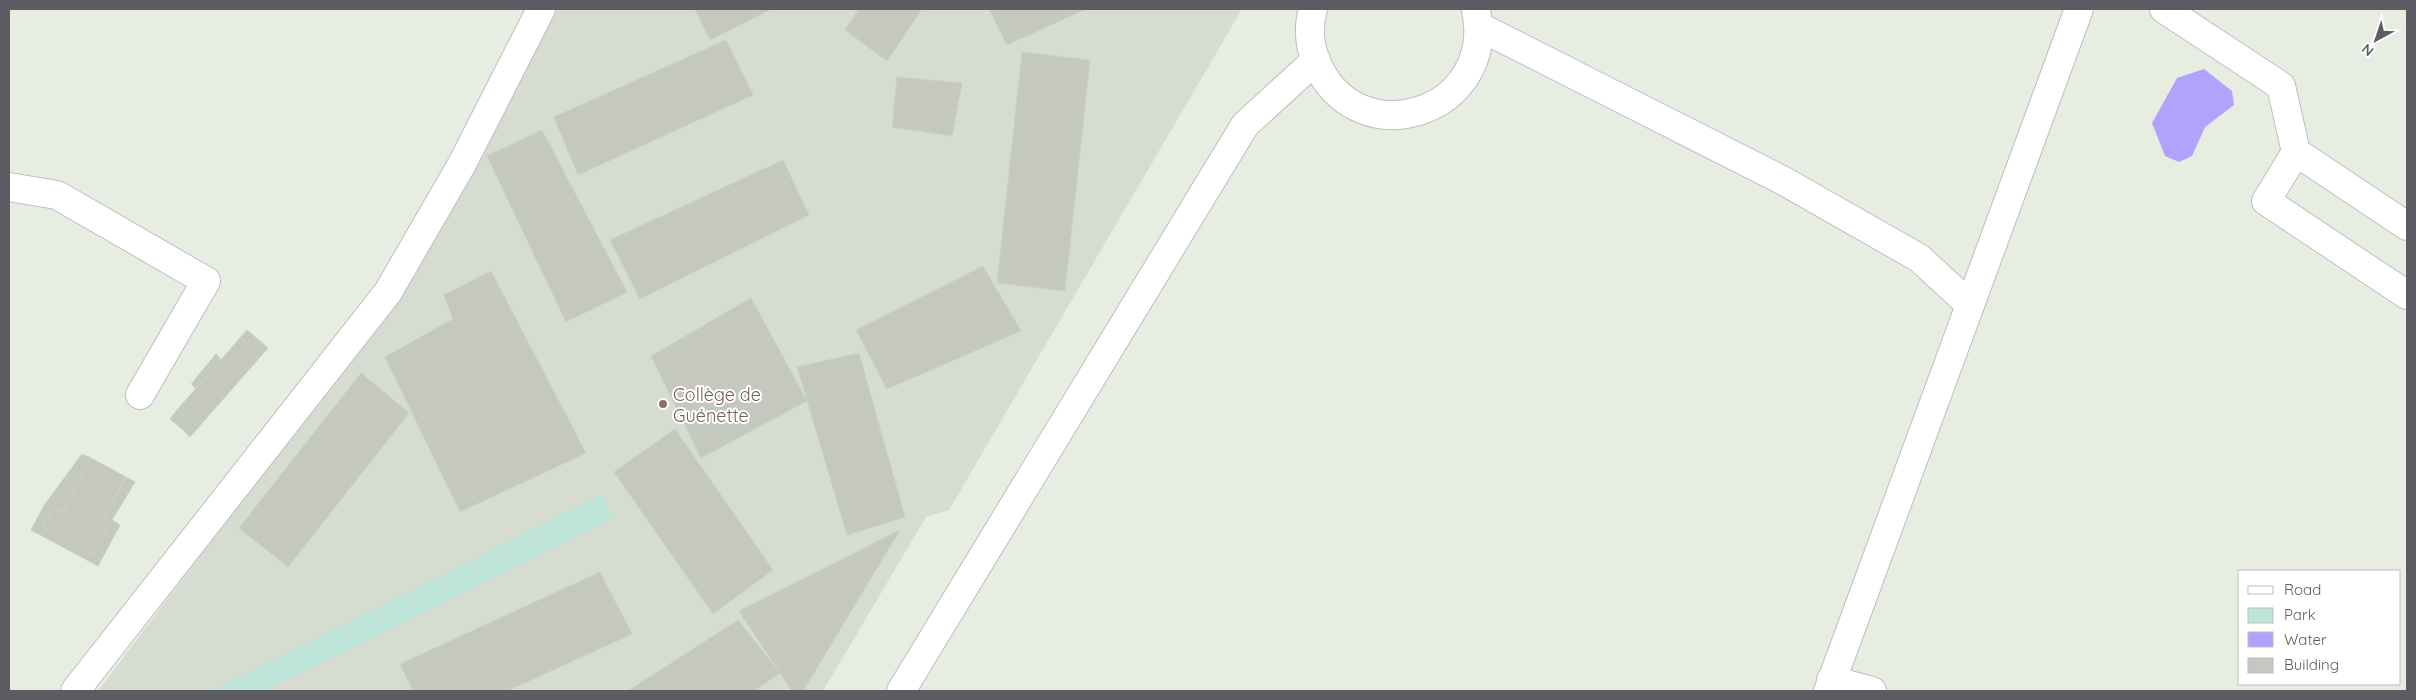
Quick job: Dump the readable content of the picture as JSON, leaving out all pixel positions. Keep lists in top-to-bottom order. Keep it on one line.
{"places":["Collège de Guénette"],"legend":["Road","Park","Water","Building"],"north":"bottom left"}
